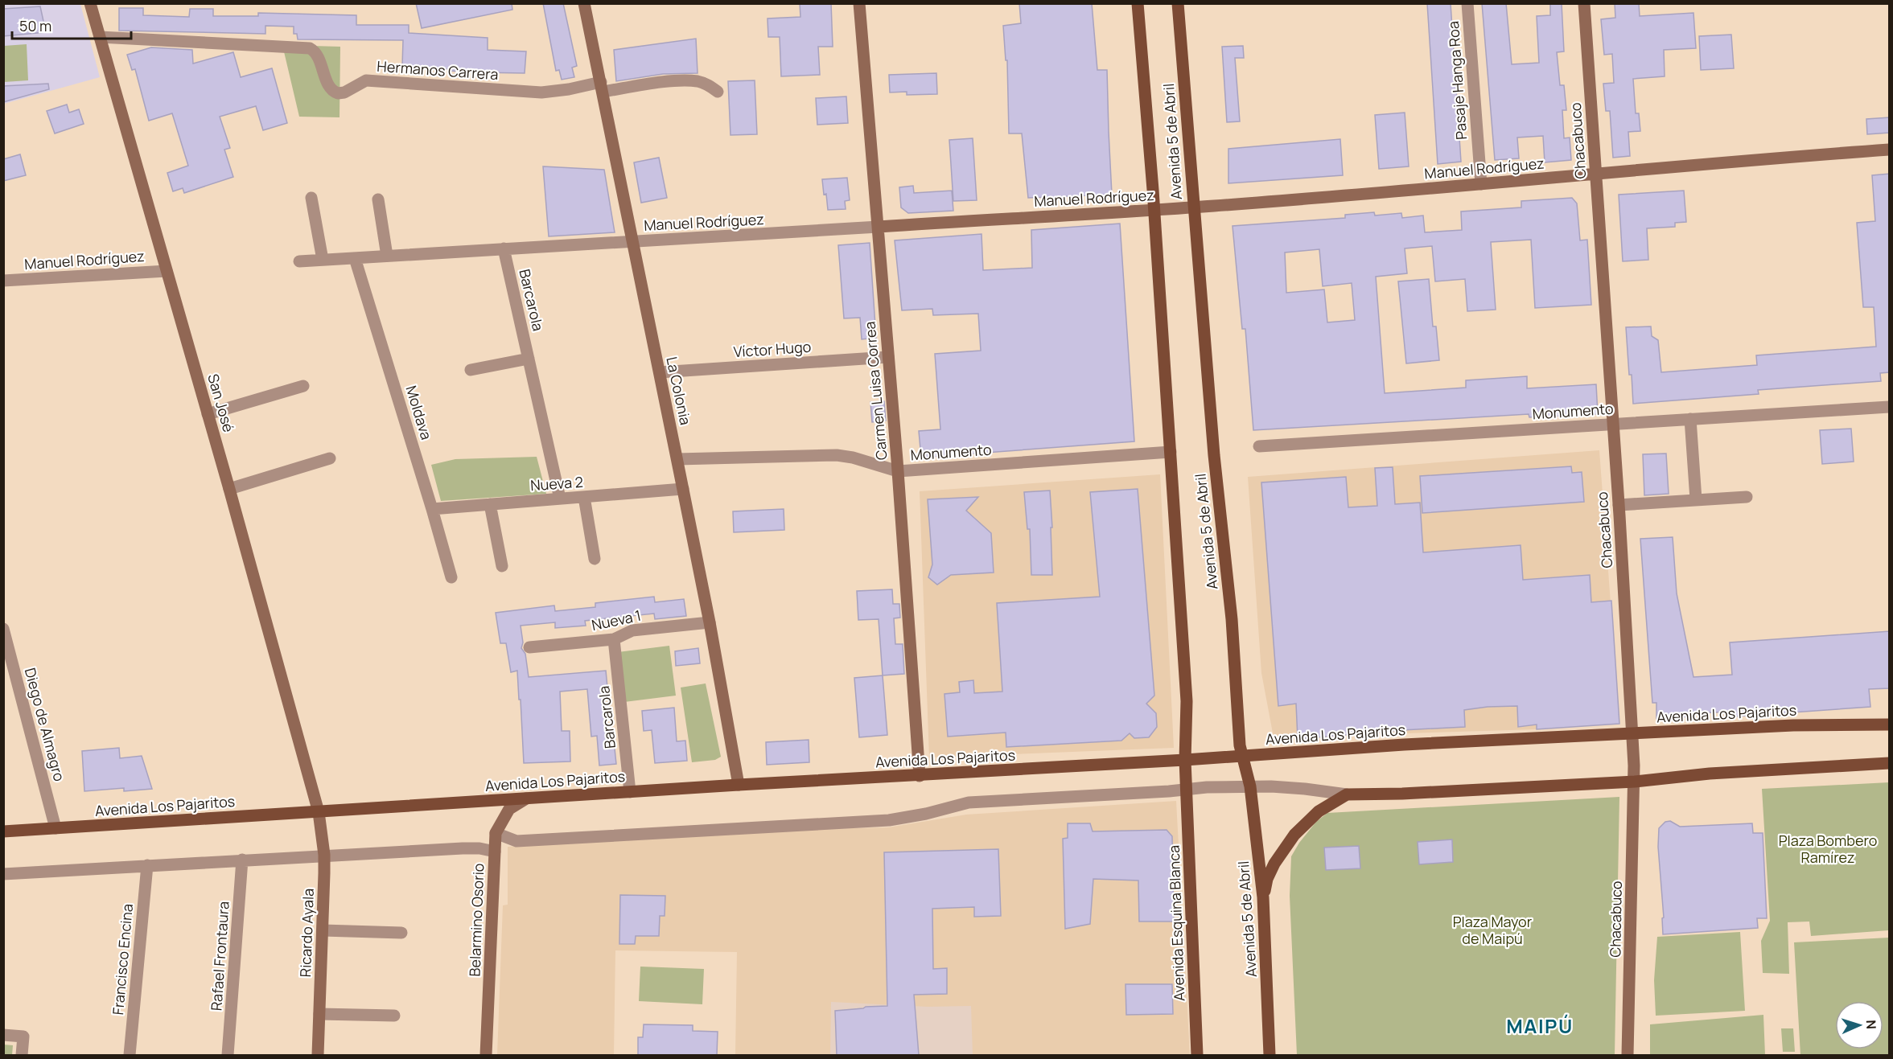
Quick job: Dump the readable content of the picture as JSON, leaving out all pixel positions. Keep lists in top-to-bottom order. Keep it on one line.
{"streets":{"main road":["Avenida 5 de Abril","Avenida Los Pajaritos","Avenida Esquina Blanca"],"street":["Hermanos Carrera","Pasaje Hanga Roa","Chacabuco","Manuel Rodríguez","Barcarola","Víctor Hugo","La Colonia","Carmen Luisa Correa","San José","Monumento","Moldava","Nueva 2","Nueva 1","Diego de Almagro","Belarmino Osorio","Ricardo Ayala","Rafael Frontaura","Francisco Encina"]},"crossings":[["Hermanos Carrera","La Colonia"],["Hermanos Carrera","San José"],["Pasaje Hanga Roa","Manuel Rodríguez"],["Chacabuco","Manuel Rodríguez"],["Chacabuco","Monumento"],["Chacabuco","Avenida Los Pajaritos"],["Avenida 5 de Abril","Manuel Rodríguez"],["Avenida 5 de Abril","Monumento"],["Avenida 5 de Abril","Avenida Los Pajaritos"],["Avenida 5 de Abril","Avenida Esquina Blanca"],["Manuel Rodríguez","Barcarola"],["Manuel Rodríguez","La Colonia"],["Manuel Rodríguez","Carmen Luisa Correa"],["Manuel Rodríguez","San José"],["Manuel Rodríguez","Moldava"],["Barcarola","Nueva 2"],["Barcarola","Nueva 1"],["Barcarola","Avenida Los Pajaritos"],["Víctor Hugo","La Colonia"],["Víctor Hugo","Carmen Luisa Correa"],["La Colonia","Monumento"],["La Colonia","Nueva 2"],["La Colonia","Nueva 1"],["La Colonia","Avenida Los Pajaritos"],["Carmen Luisa Correa","Monumento"],["Carmen Luisa Correa","Avenida Los Pajaritos"],["San José","Avenida Los Pajaritos"],["San José","Ricardo Ayala"],["Moldava","Nueva 2"],["Avenida Los Pajaritos","Diego de Almagro"],["Avenida Los Pajaritos","Belarmino Osorio"],["Avenida Los Pajaritos","Ricardo Ayala"]],"districts":["MAIPÚ"],"parks":["Plaza Bombero Ramírez","Plaza Mayor de Maipú"],"scale_bar":"50 m","north":"right"}
